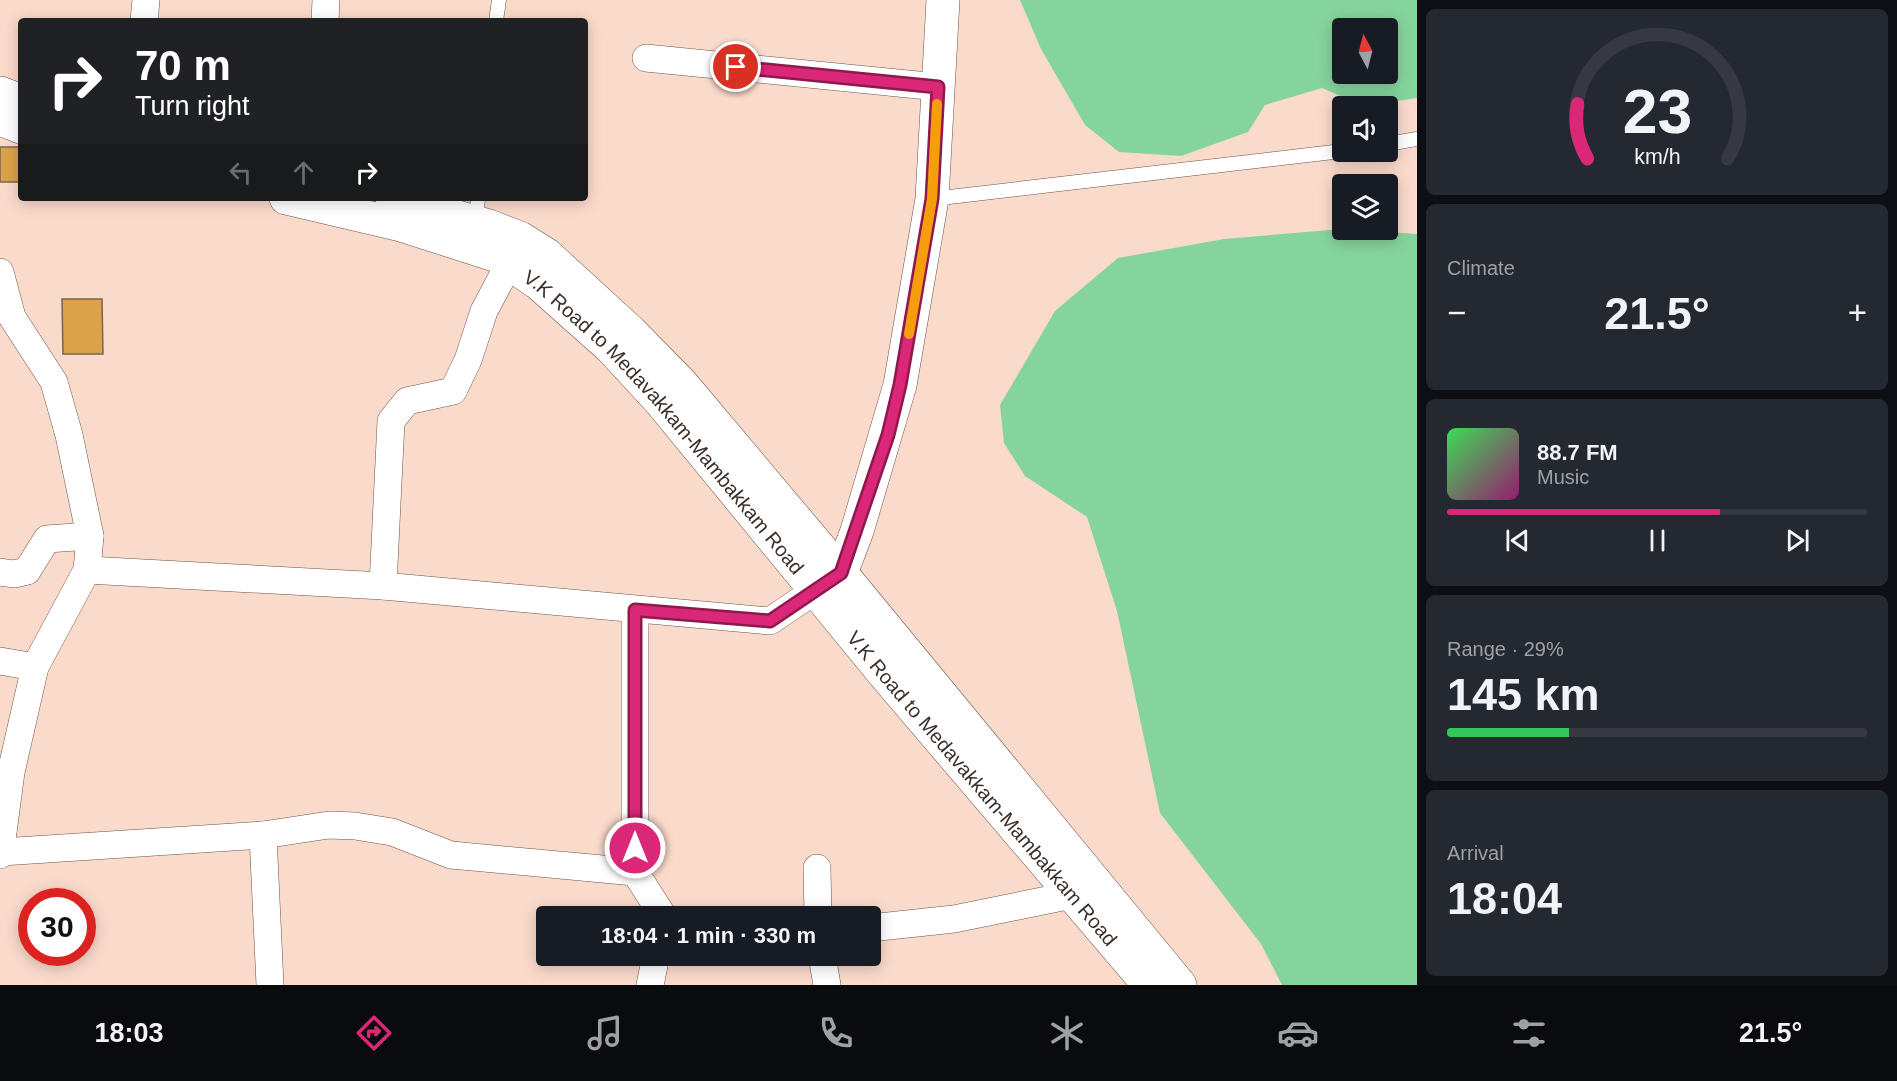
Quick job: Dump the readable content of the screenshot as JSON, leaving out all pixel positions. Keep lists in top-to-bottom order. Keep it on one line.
{"streets":{"street":["V.K Road to Medavakkam-Mambakkam Road"]},"north":"top","page":{"turn":["70 m","Turn right"],"tile":["Climate",["Range · 29%","145 km"],["Arrival","18:04"]],"heat":["−","21.5°","+"],"song":["88.7 FM","Music"],"limit":"30","trip":"18:04 · 1 min · 330 m","tabs":["18:03","21.5°"],"gauge":["23","km/h"]}}
